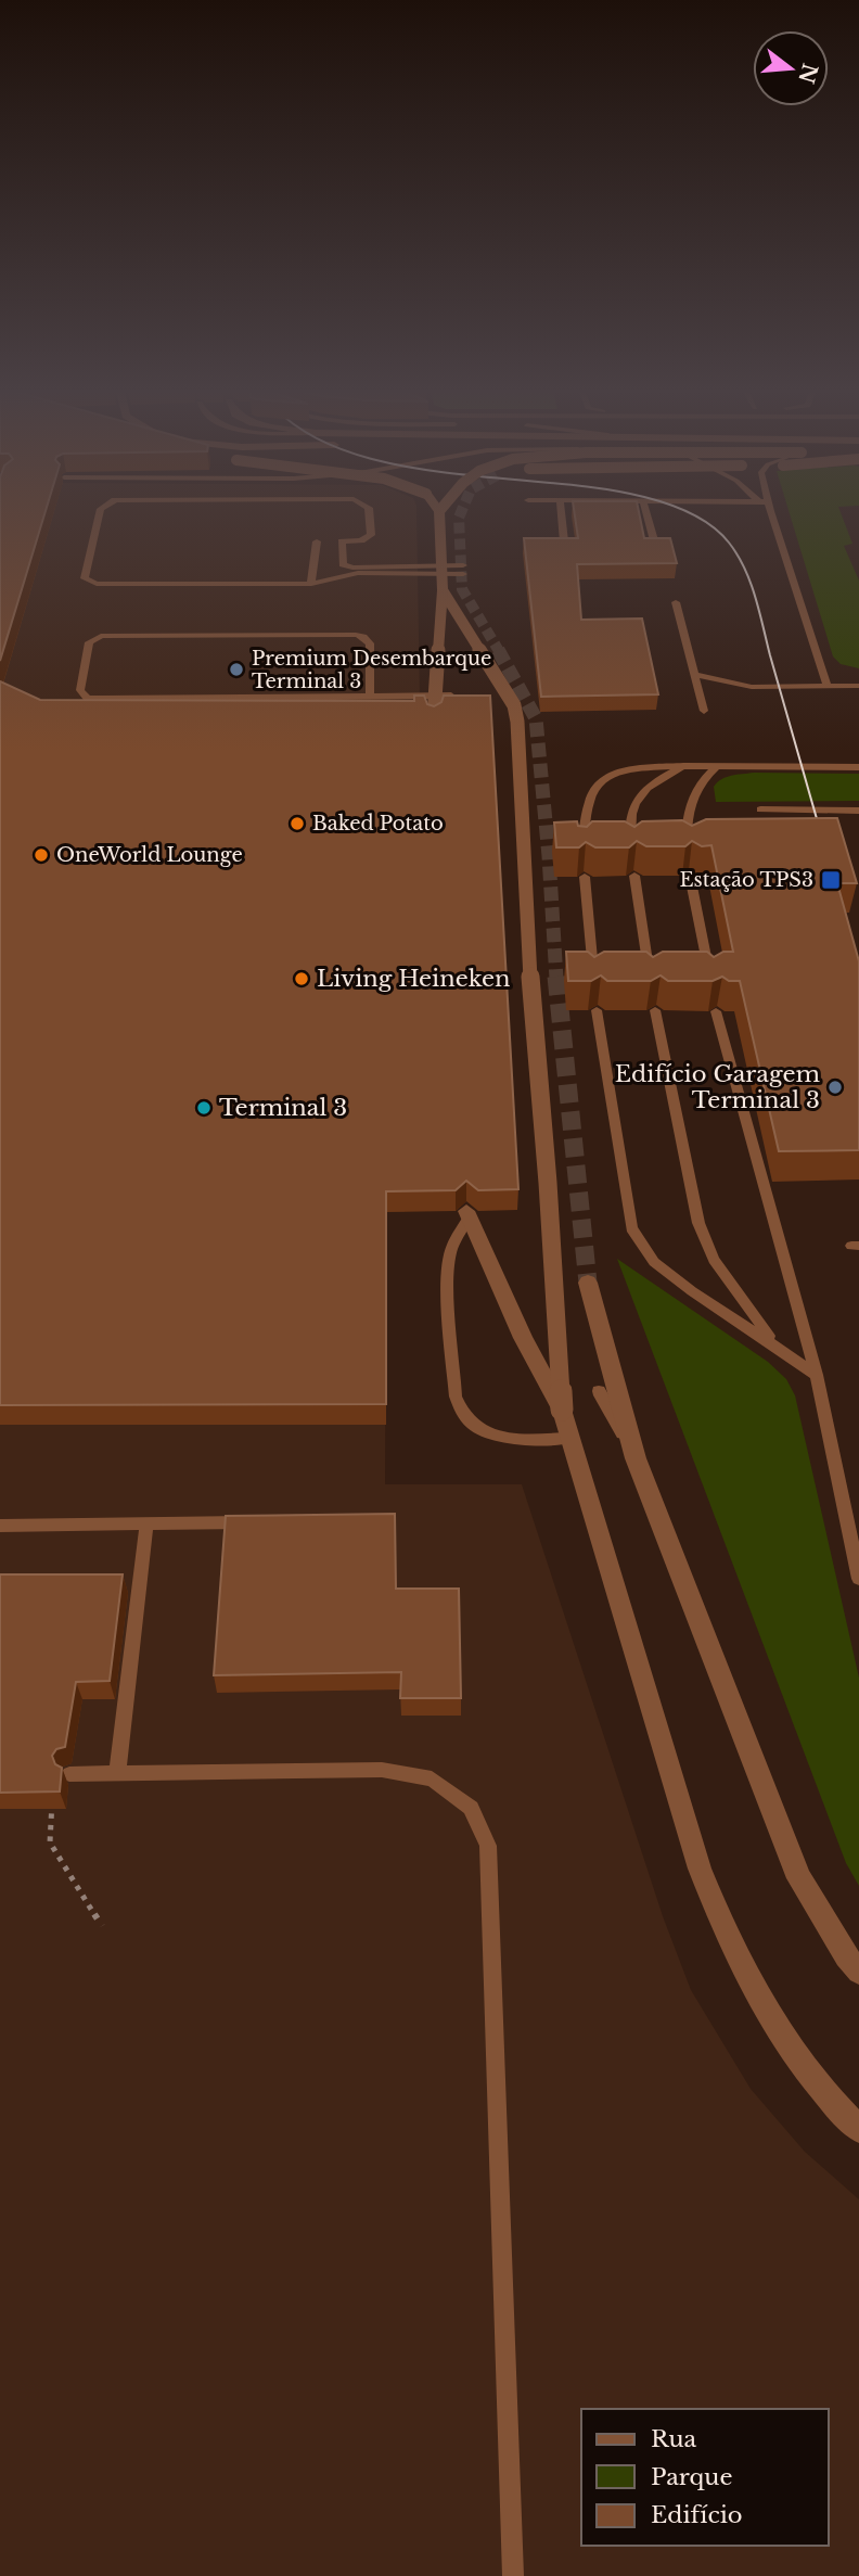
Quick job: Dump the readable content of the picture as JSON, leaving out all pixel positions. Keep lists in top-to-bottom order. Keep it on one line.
{"places":{"other":["Premium Desembarque Terminal 3","Baked Potato","OneWorld Lounge","Living Heineken","Edifício Garagem Terminal 3","Terminal 3"],"transit":["Estação TPS3"]},"legend":["Rua","Parque","Edifício"],"north":"right"}
